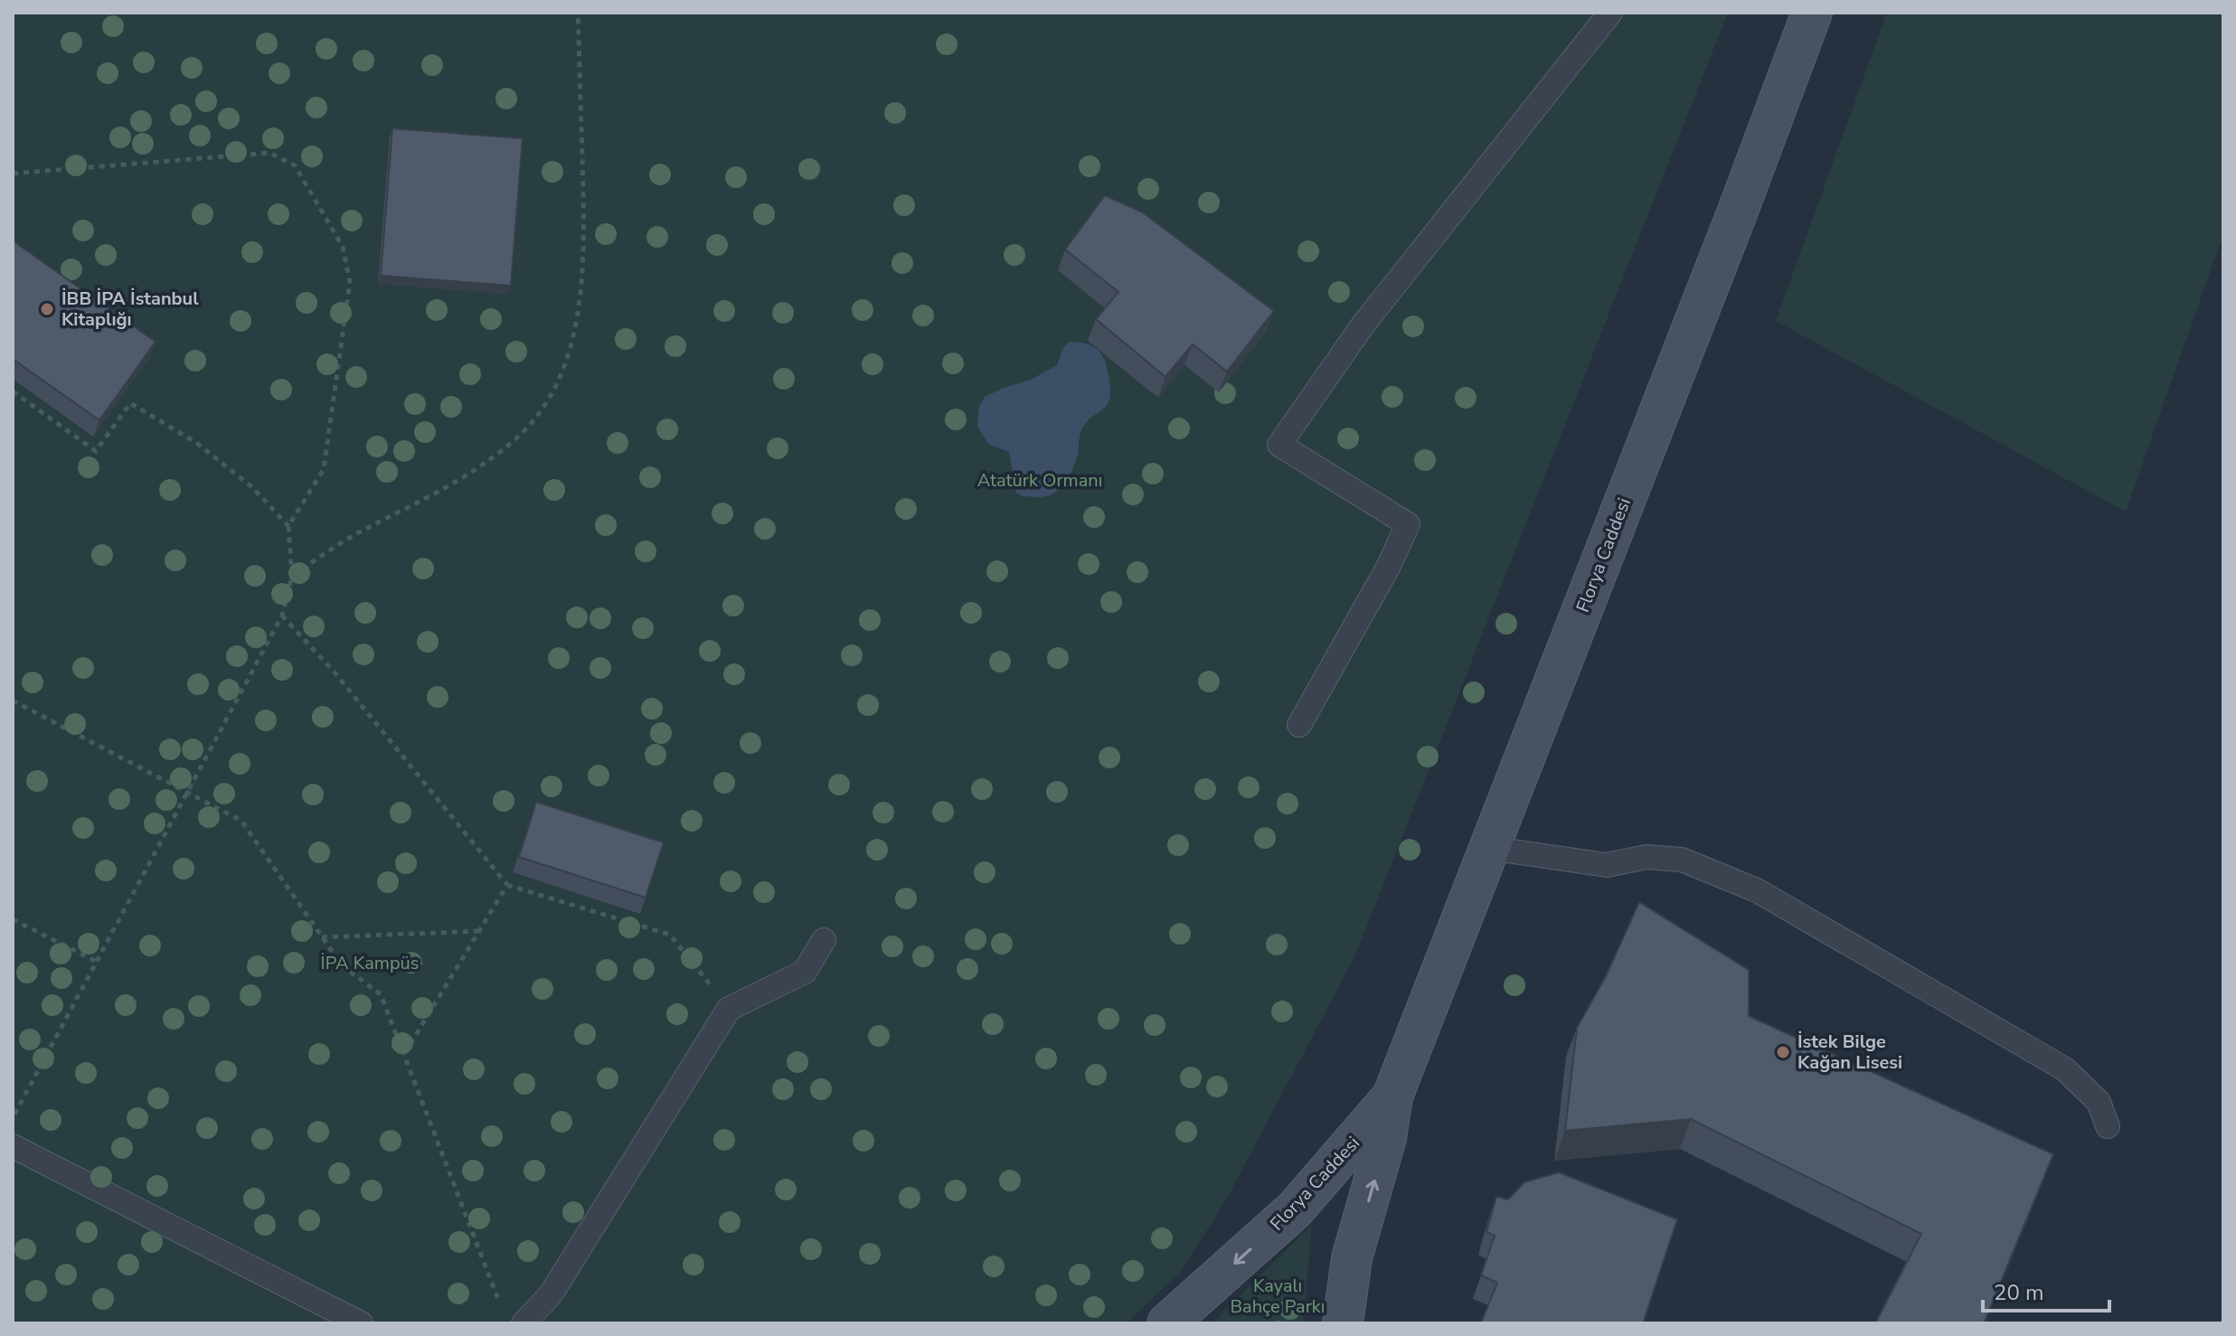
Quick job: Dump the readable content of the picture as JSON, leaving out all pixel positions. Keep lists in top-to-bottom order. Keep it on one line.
{"streets":{"main road":["Florya Caddesi"]},"parks":["Atatürk Ormanı","İPA Kampüs","Kayalı Bahçe Parkı"],"places":["İBB İPA İstanbul Kitaplığı","İstek Bilge Kağan Lisesi"],"scale_bar":"20 m"}
